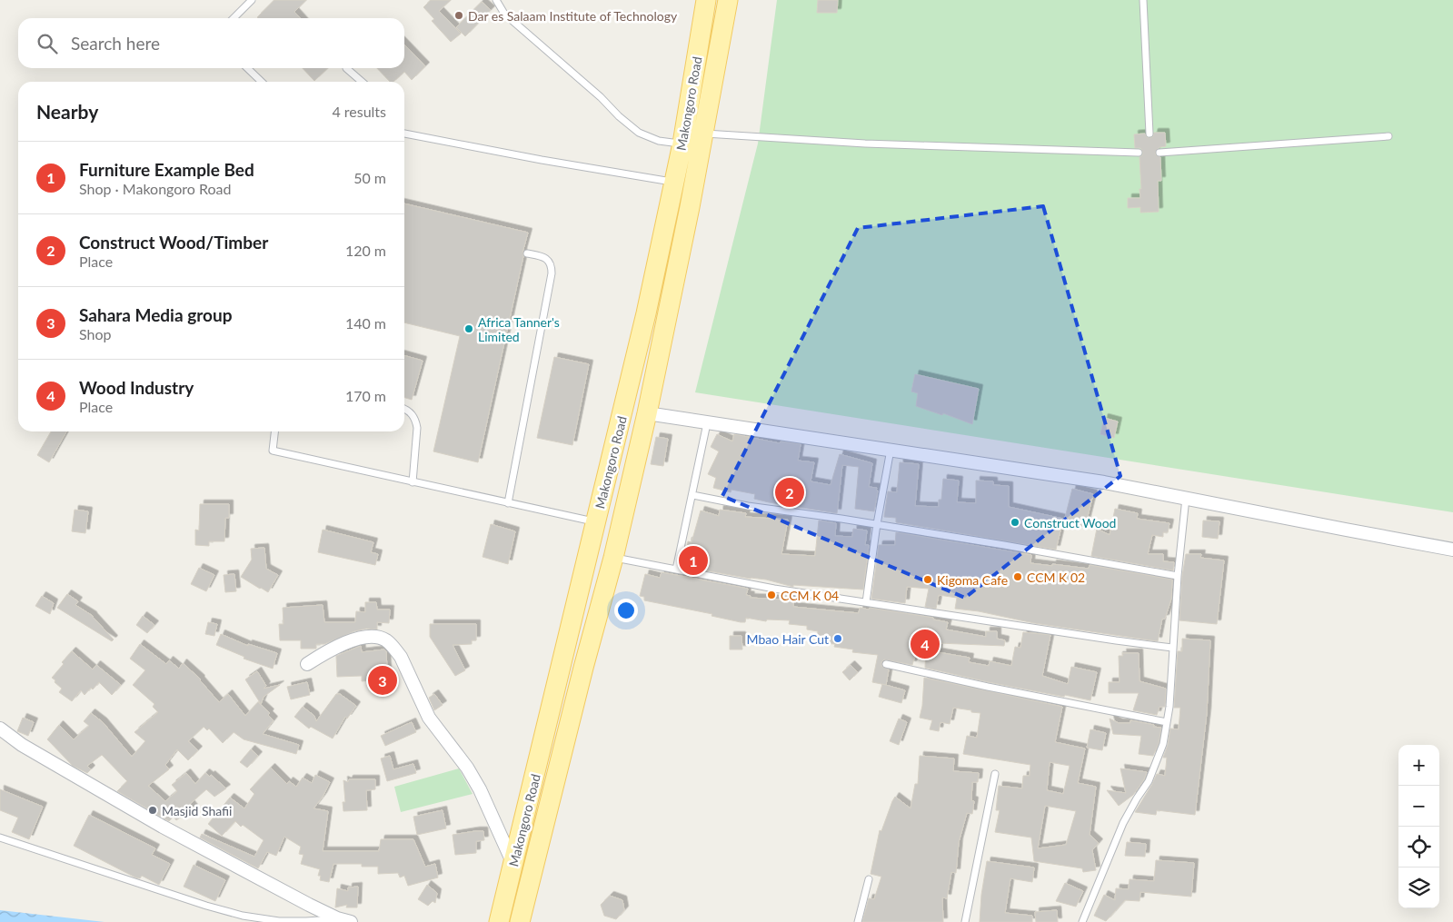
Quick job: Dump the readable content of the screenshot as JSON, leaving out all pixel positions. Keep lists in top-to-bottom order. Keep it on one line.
{"streets":{"main road":["Makongoro Road"]},"places":["Dar es Salaam Institute of Technology","Africa Tanner's Limited","Construct Wood","CCM K 02","Kigoma Cafe","CCM K 04","Mbao Hair Cut","Masjid Shafii"],"page":{"search":"Search here","heading":["Nearby","4 results"],"list":[{"mark":"1","name":"Furniture Example Bed","note":"Shop · Makongoro Road","value":"50 m"},{"mark":"2","name":"Construct Wood/Timber","note":"Place","value":"120 m"},{"mark":"3","name":"Sahara Media group","note":"Shop","value":"140 m"},{"mark":"4","name":"Wood Industry","note":"Place","value":"170 m"}],"pins":["2","1","4","3"],"map_buttons":["+","−"]}}
